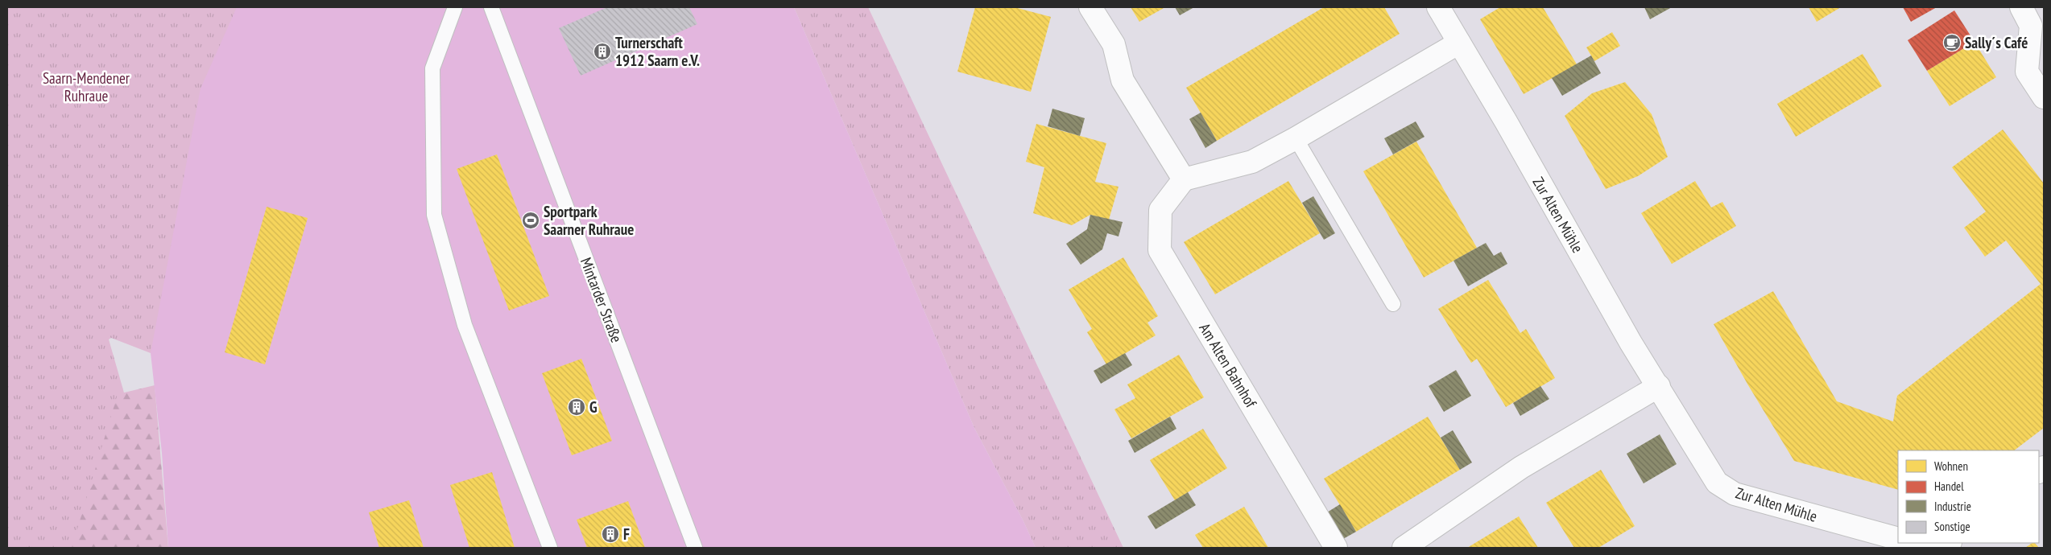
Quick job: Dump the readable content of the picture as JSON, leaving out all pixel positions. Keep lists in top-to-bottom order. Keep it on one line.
{"streets":{"street":["Zur Alten Mühle","Am Alten Bahnhof"],"lane":["Mintarder Straße"]},"parks":["Saarn-Mendener Ruhraue"],"places":{"cafe":["Sally´s Café"],"building":["Turnerschaft 1912 Saarn e.V.","G","F"],"sports":["Sportpark Saarner Ruhraue"]},"legend":["Wohnen","Handel","Industrie","Sonstige"]}
